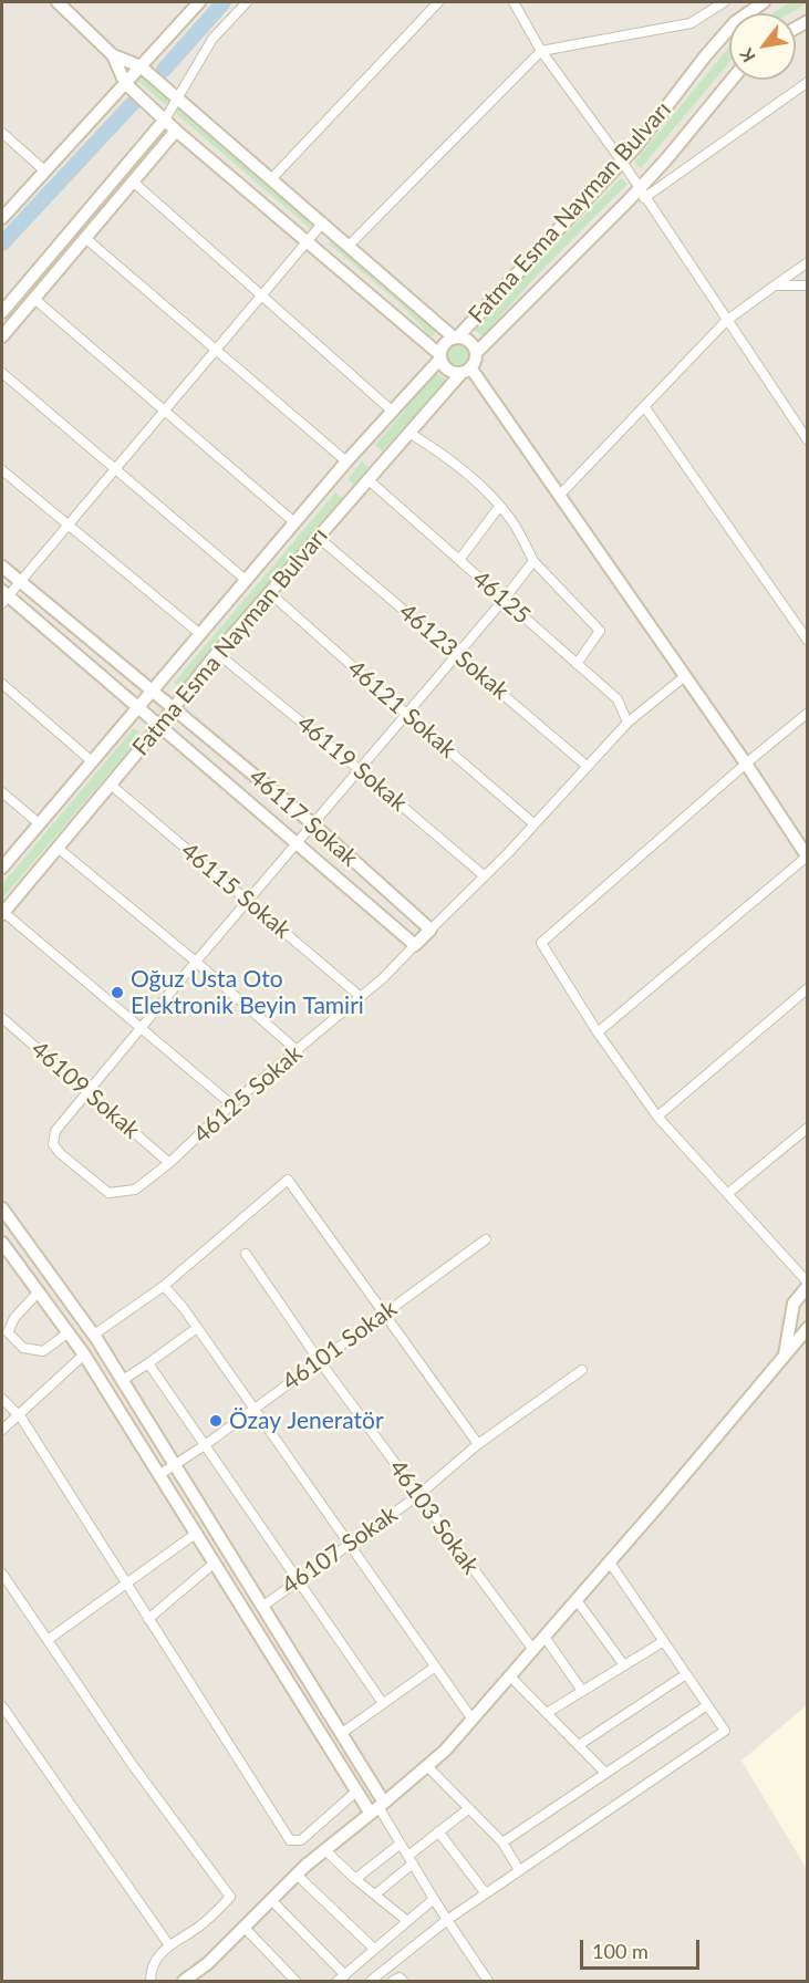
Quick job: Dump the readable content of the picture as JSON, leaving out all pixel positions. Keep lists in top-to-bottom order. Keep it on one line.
{"streets":{"street":["Fatma Esma Nayman Bulvarı","46125","46123 Sokak","46121 Sokak","46119 Sokak","46117 Sokak","46115 Sokak","46109 Sokak","46125 Sokak","46101 Sokak","46103 Sokak","46107 Sokak"]},"crossings":[["Fatma Esma Nayman Bulvarı","46125"],["Fatma Esma Nayman Bulvarı","46123 Sokak"],["Fatma Esma Nayman Bulvarı","46121 Sokak"],["Fatma Esma Nayman Bulvarı","46119 Sokak"],["Fatma Esma Nayman Bulvarı","46117 Sokak"],["Fatma Esma Nayman Bulvarı","46115 Sokak"],["46117 Sokak","46125 Sokak"],["46115 Sokak","46125 Sokak"],["46109 Sokak","46125 Sokak"],["46101 Sokak","46103 Sokak"],["46103 Sokak","46107 Sokak"]],"places":["Oğuz Usta Oto Elektronik Beyin Tamiri","Özay Jeneratör"],"scale_bar":"100 m","north":"bottom left"}
